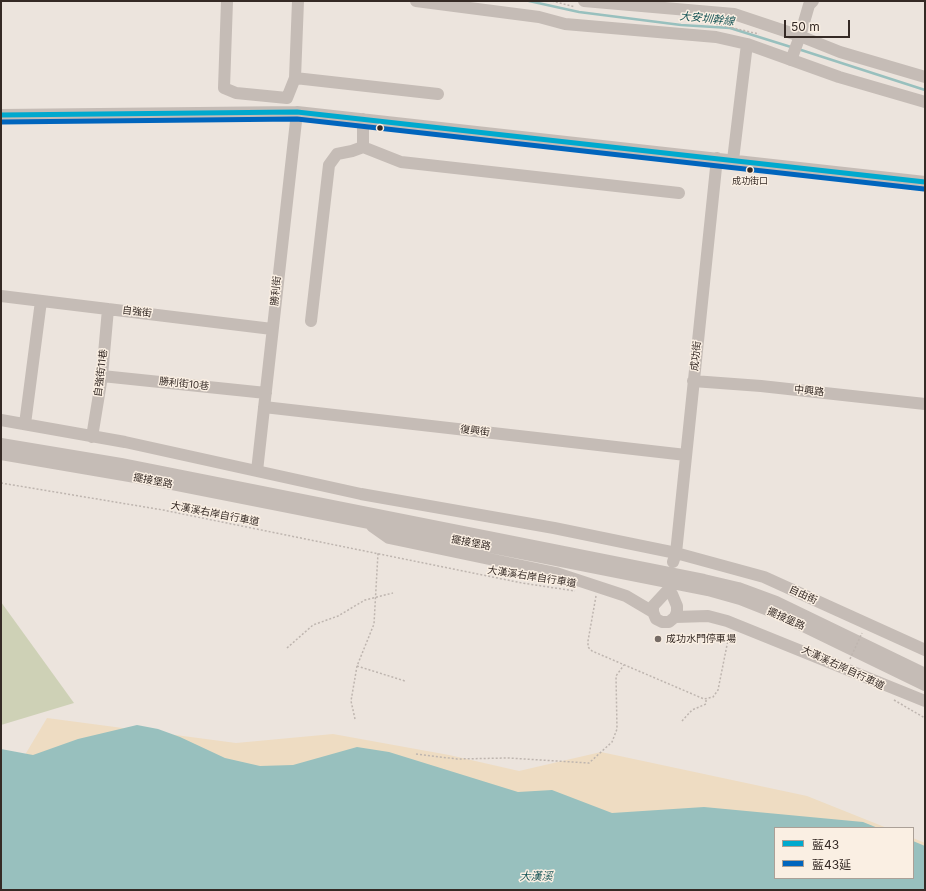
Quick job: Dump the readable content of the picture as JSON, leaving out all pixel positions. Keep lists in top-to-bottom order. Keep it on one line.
{"streets":{"street":["勝利街","自強街","成功街","自強街11巷","勝利街10巷","中興路","復興街","擺接堡路","自由街"],"path":["大漢溪右岸自行車道"]},"crossings":[["勝利街","自強街"],["勝利街","勝利街10巷"],["勝利街","復興街"],["勝利街","自由街"],["自強街","自強街11巷"],["成功街","中興路"],["成功街","復興街"],["成功街","自由街"],["自強街11巷","勝利街10巷"],["自強街11巷","自由街"]],"water":["大安圳幹線","大漢溪"],"places":["成功街口","成功水門停車場"],"lines":["transit line 藍43","transit line 藍43延"],"legend":["藍43","藍43延"],"scale_bar":"50 m"}
